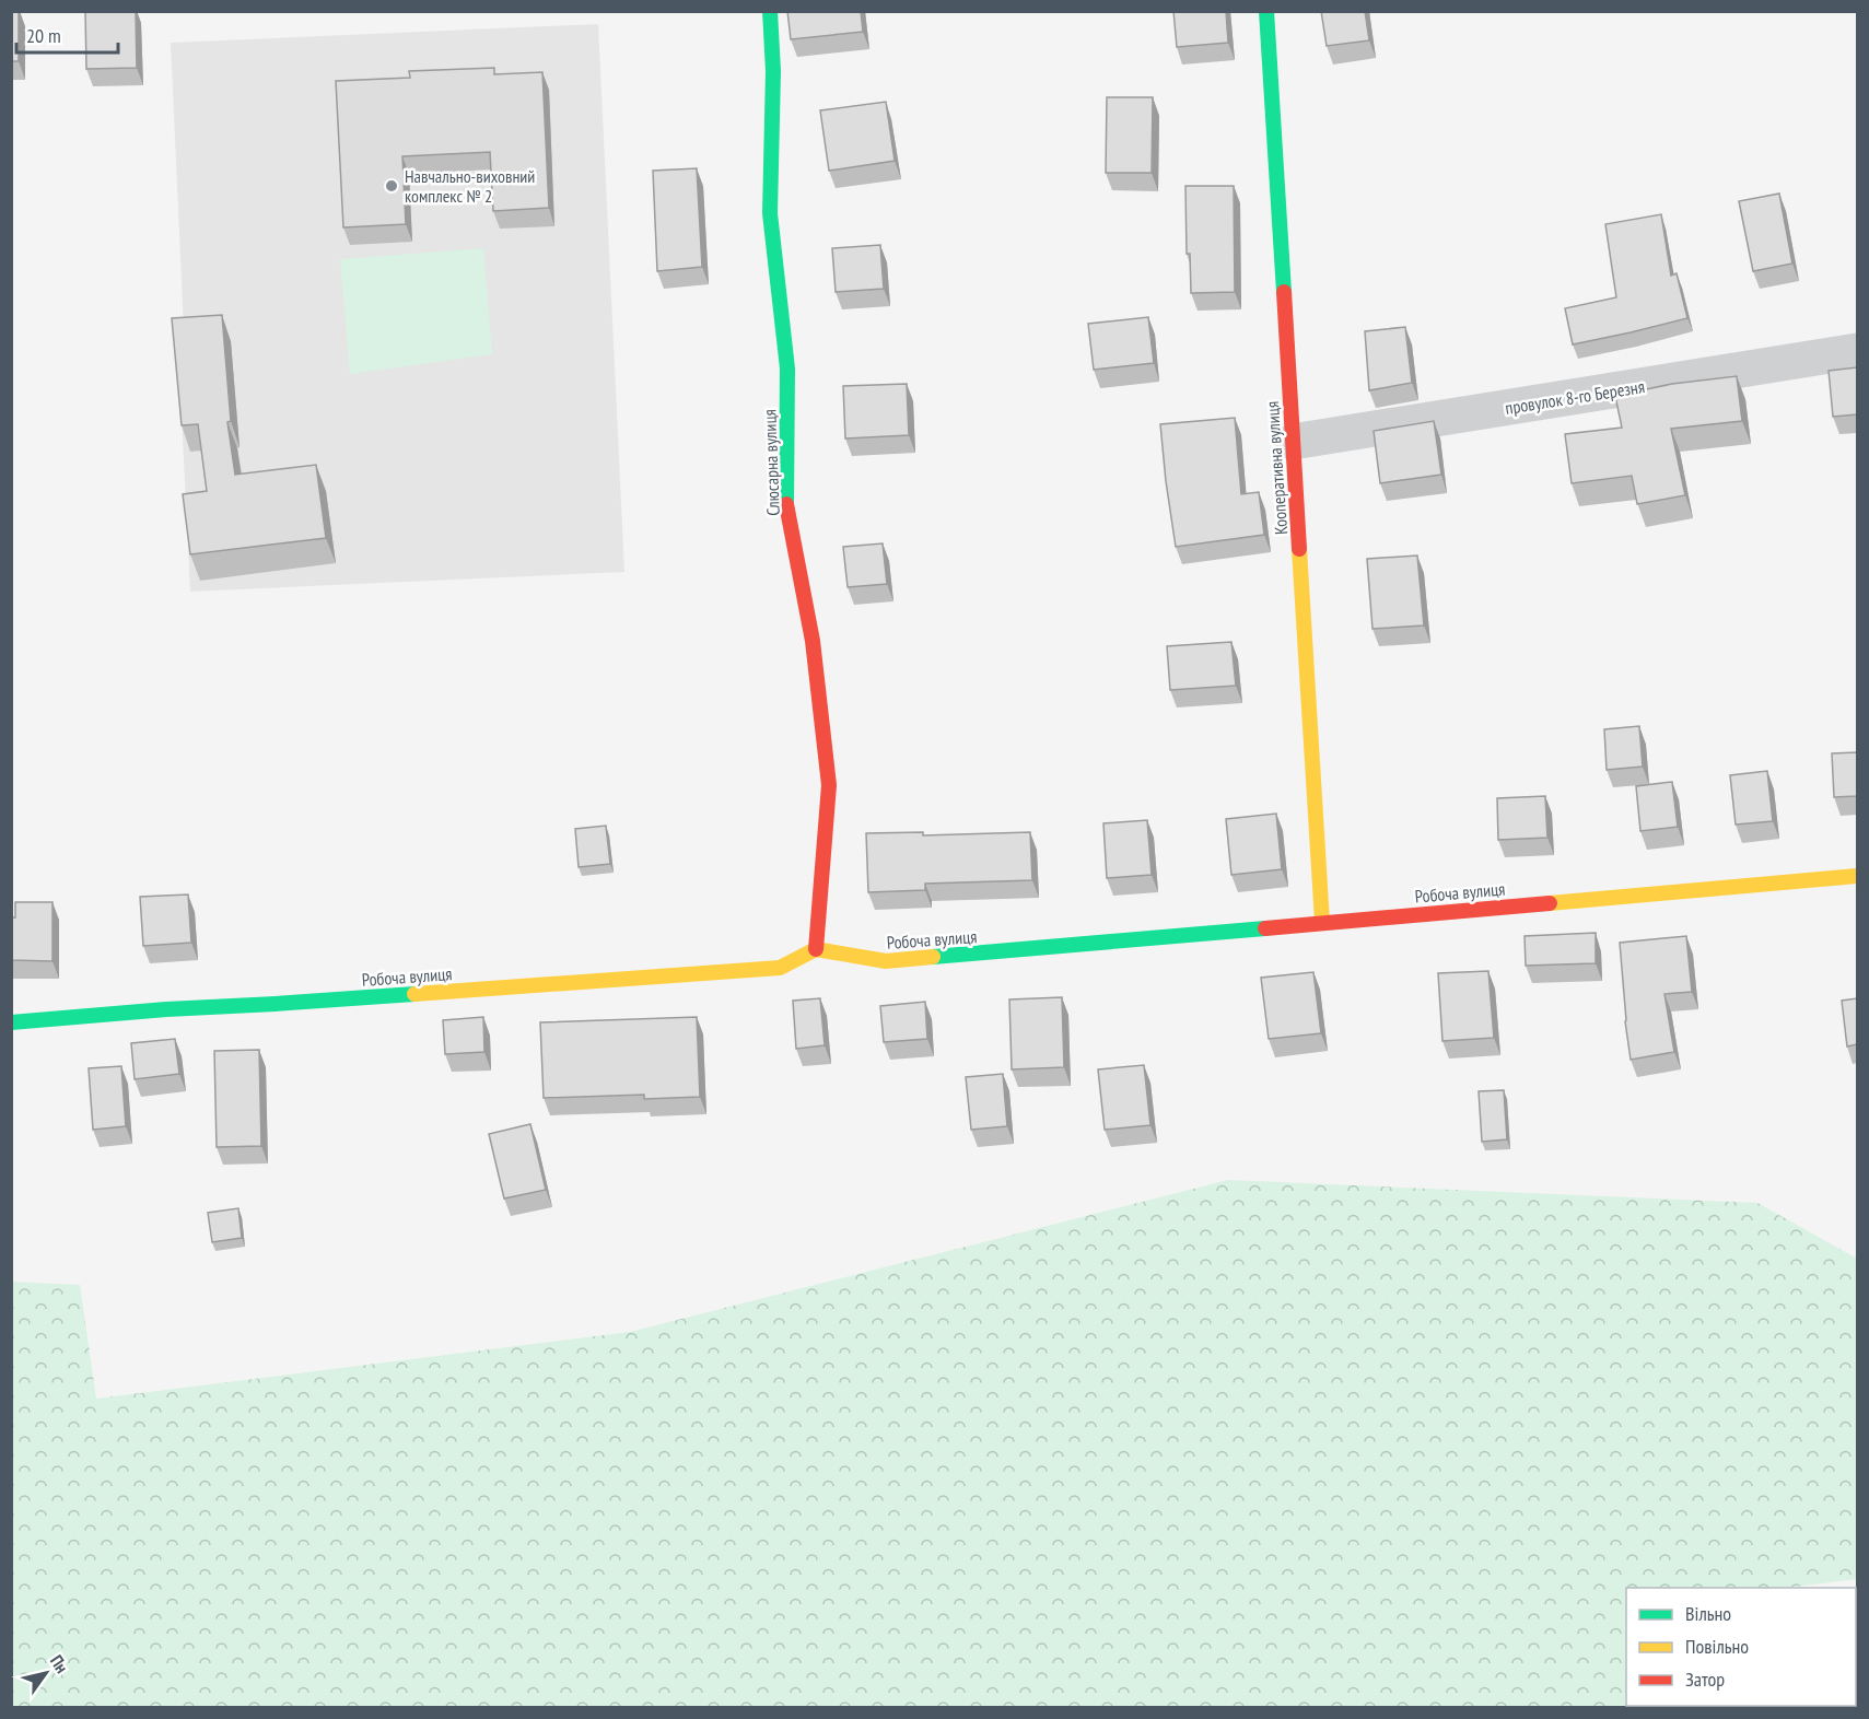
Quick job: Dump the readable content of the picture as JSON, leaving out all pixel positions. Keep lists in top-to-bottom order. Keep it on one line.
{"streets":{"street":["провулок 8-го Березня","Слюсарна вулиця","Кооперативна вулиця","Робоча вулиця"]},"crossings":[["провулок 8-го Березня","Кооперативна вулиця"],["Слюсарна вулиця","Робоча вулиця"],["Кооперативна вулиця","Робоча вулиця"]],"places":["Навчально-виховний комплекс № 2"],"legend":["Вільно","Повільно","Затор"],"scale_bar":"20 m","north":"top right"}
